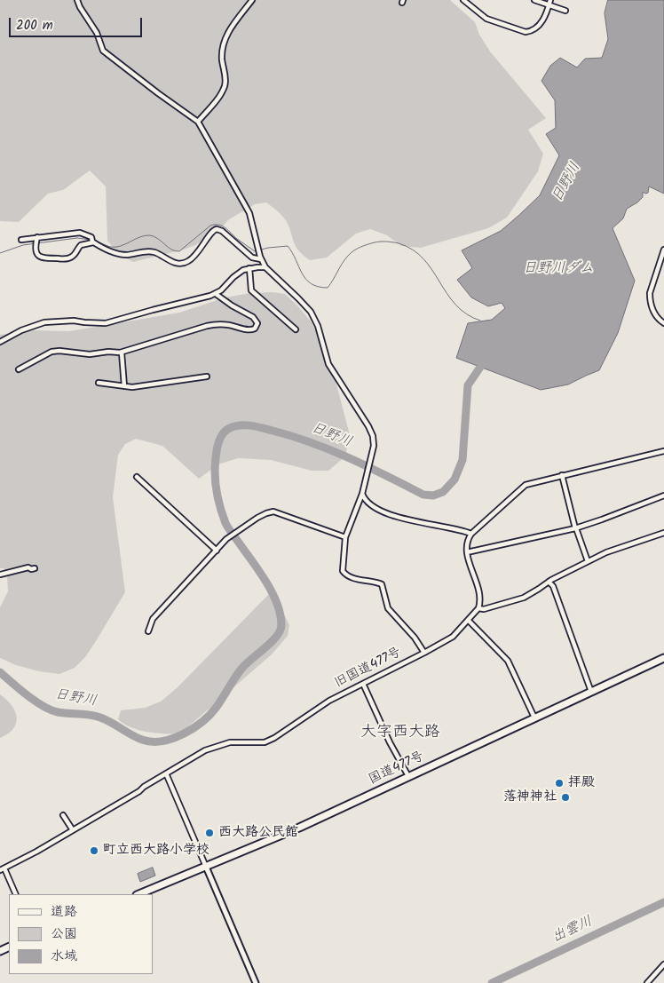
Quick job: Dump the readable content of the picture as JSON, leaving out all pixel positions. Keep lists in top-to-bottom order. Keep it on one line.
{"streets":{"highway":["国道477号"],"street":["旧国道477号"]},"districts":["大字西大路"],"water":["日野川","日野川ダム","出雲川"],"places":["拝殿","落神神社","西大路公民館","町立西大路小学校"],"legend":["道路","公園","水域"],"scale_bar":"200 m"}
